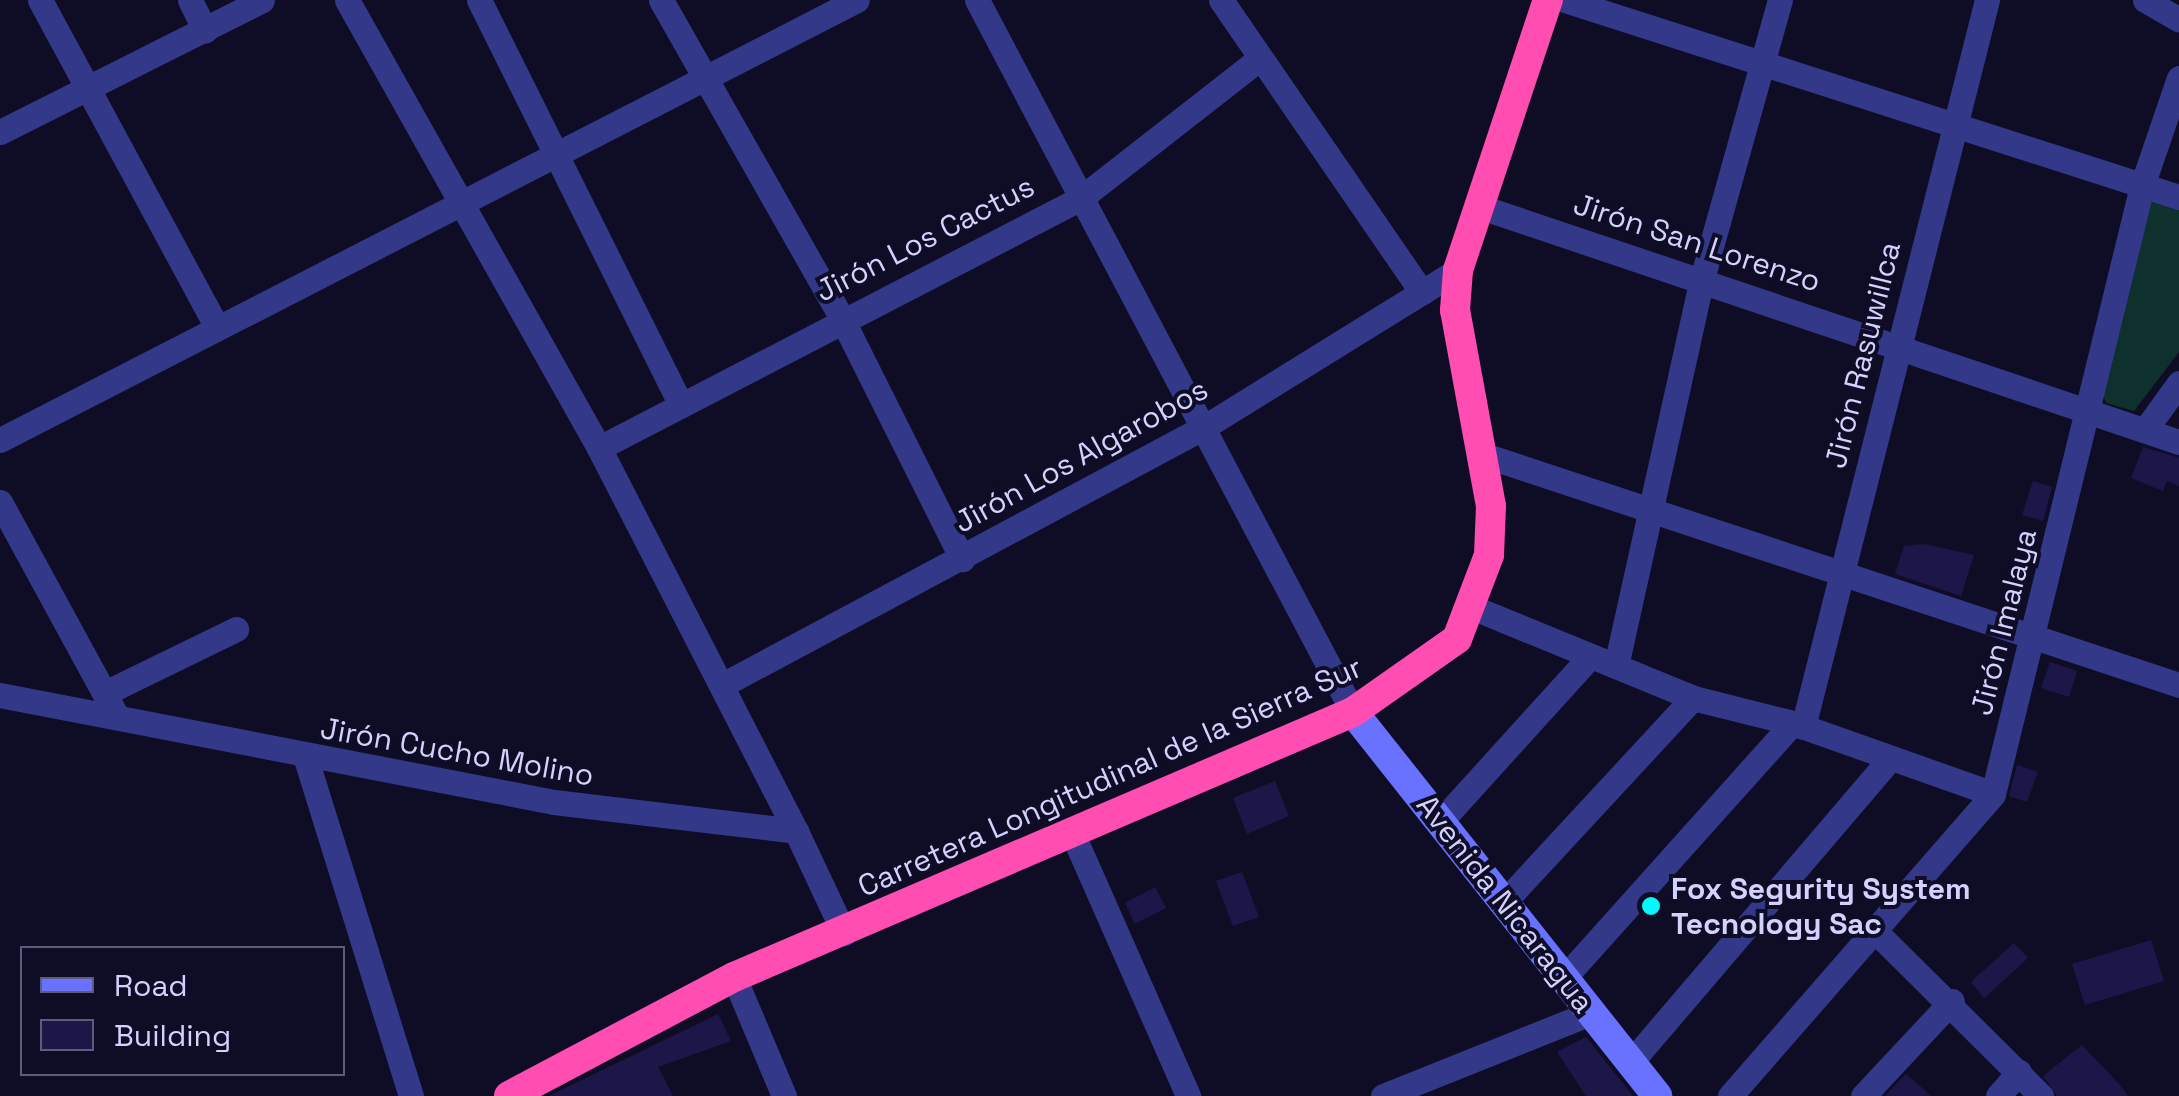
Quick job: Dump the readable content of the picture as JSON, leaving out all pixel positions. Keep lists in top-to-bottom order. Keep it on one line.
{"streets":{"highway":["Carretera Longitudinal de la Sierra Sur"],"street":["Jirón Los Cactus","Jirón San Lorenzo","Jirón Rasuwillca","Jirón Los Algarobos","Jirón Imalaya","Jirón Cucho Molino","Avenida Nicaragua"]},"crossings":[["Jirón San Lorenzo","Jirón Rasuwillca"],["Jirón San Lorenzo","Jirón Imalaya"],["Jirón San Lorenzo","Carretera Longitudinal de la Sierra Sur"],["Jirón Los Algarobos","Carretera Longitudinal de la Sierra Sur"],["Carretera Longitudinal de la Sierra Sur","Avenida Nicaragua"]],"places":["Fox Segurity System Tecnology Sac"],"legend":["Road","Building"]}
